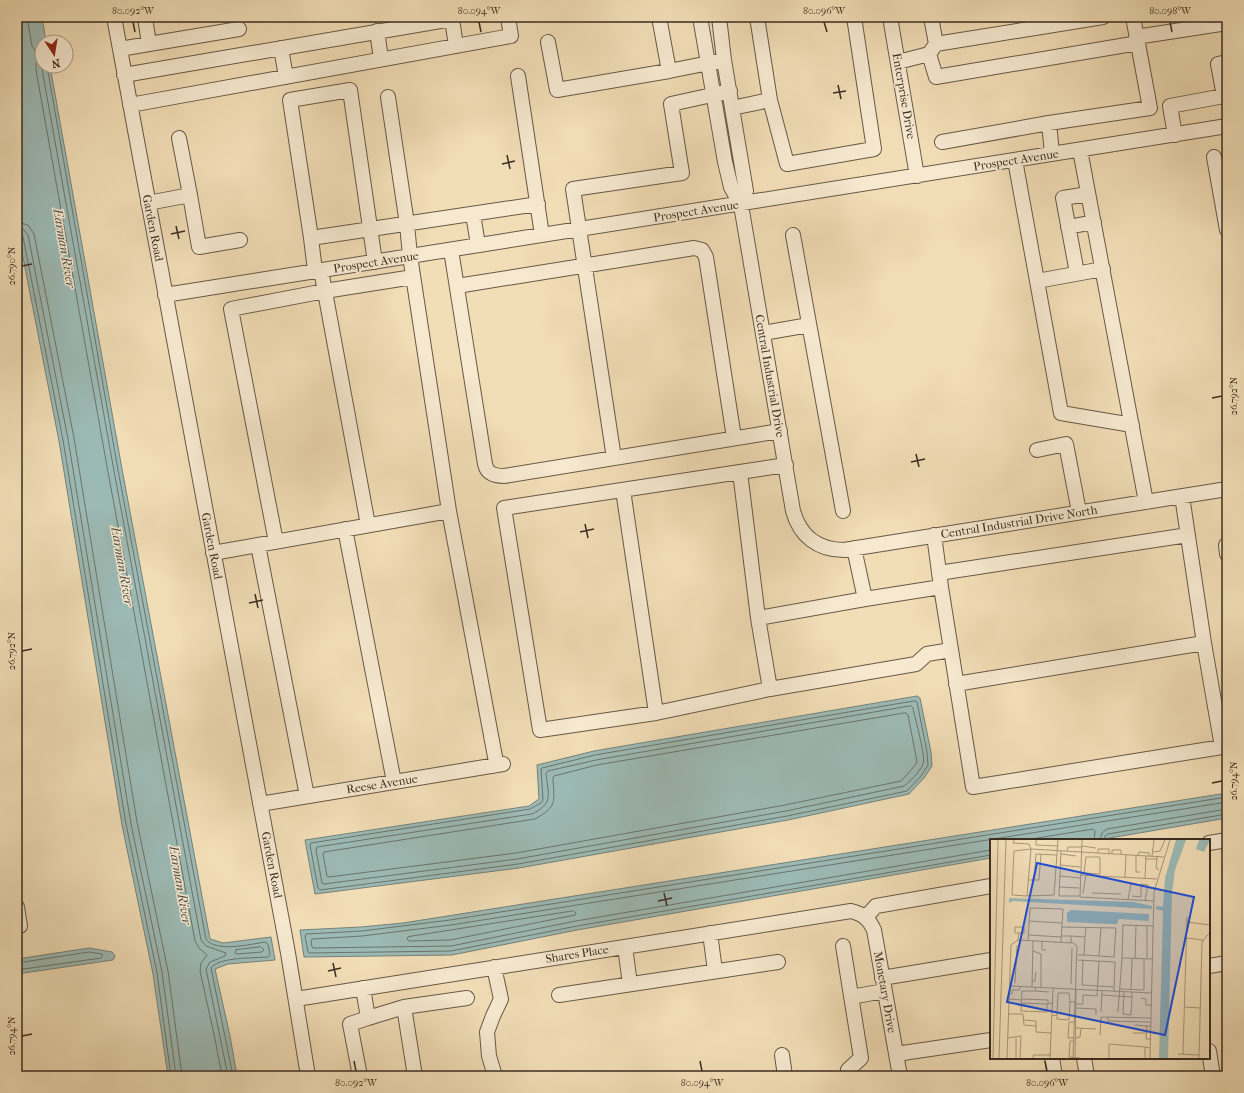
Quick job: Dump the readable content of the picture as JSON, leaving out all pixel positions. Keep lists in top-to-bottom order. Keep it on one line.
{"streets":{"street":["Enterprise Drive","Prospect Avenue","Garden Road","Central Industrial Drive","Central Industrial Drive North","Reese Avenue","Shares Place","Monetary Drive"]},"crossings":[["Enterprise Drive","Prospect Avenue"],["Prospect Avenue","Garden Road"],["Prospect Avenue","Central Industrial Drive"],["Garden Road","Reese Avenue"],["Garden Road","Shares Place"],["Central Industrial Drive","Central Industrial Drive North"],["Shares Place","Monetary Drive"]],"water":["Earman River"],"north":"bottom","coordinates":["80.092°W","80.094°W","80.096°W","80.098°W","26.790°N","26.792°N","26.794°N"]}
